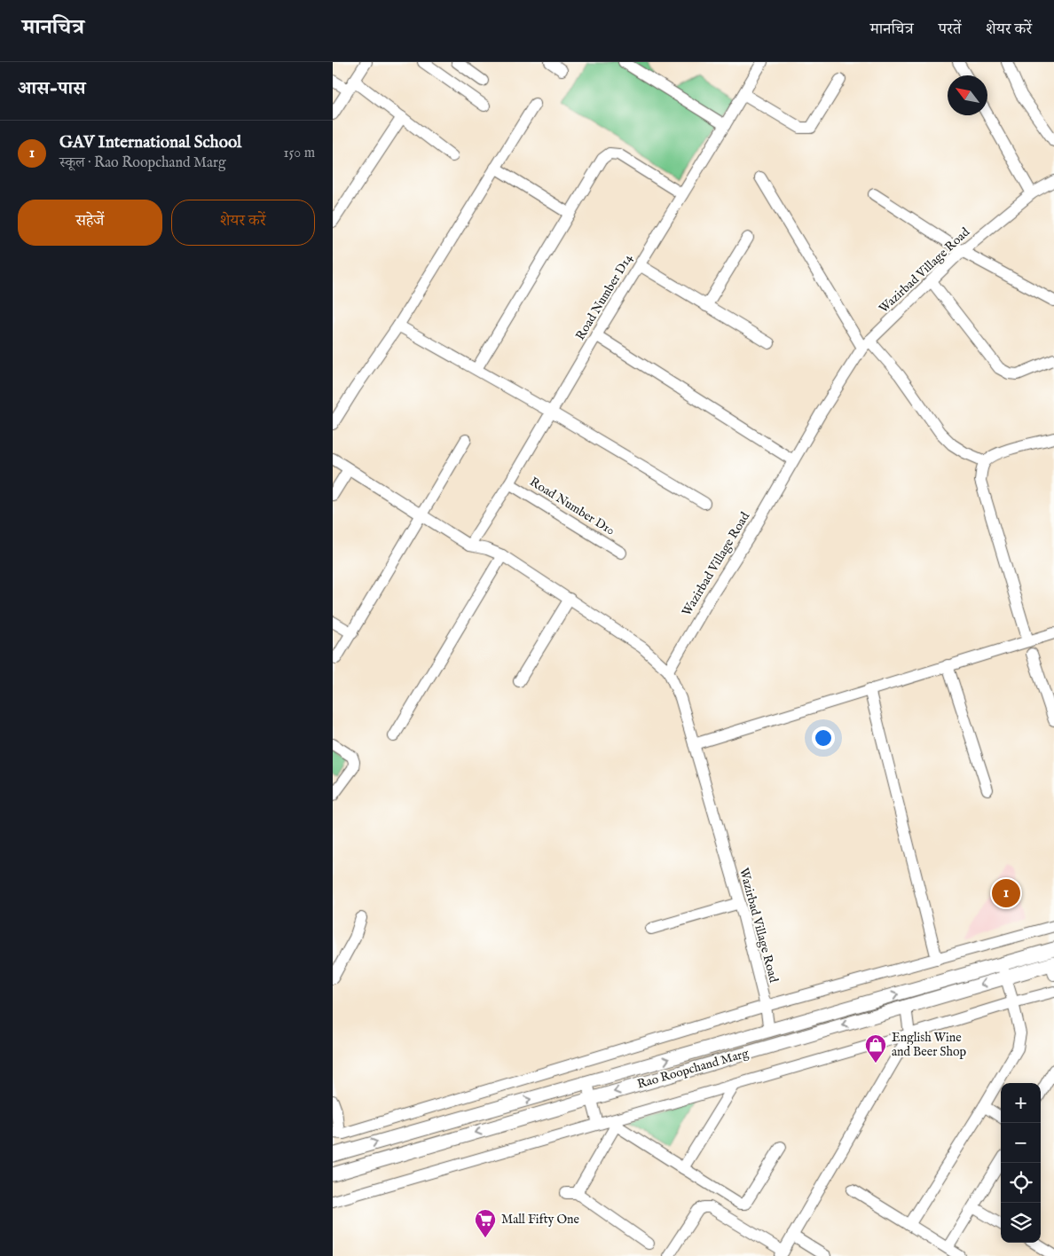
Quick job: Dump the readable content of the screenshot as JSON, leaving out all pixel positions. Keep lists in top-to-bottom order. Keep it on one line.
{"streets":{"main road":["Rao Roopchand Marg"],"street":["Wazirbad Village Road","Road Number D14","Road Number D10"]},"crossings":[["Wazirbad Village Road","Rao Roopchand Marg"],["Road Number D14","Road Number D10"]],"places":{"shop":["English Wine and Beer Shop"],"supermarket":["Mall Fifty One"]},"north":"top left","page":{"header":"मानचित्र","nav":["मानचित्र","परतें","शेयर करें"],"heading":"आस-पास","list":[{"mark":"1","name":"GAV International School","note":"स्कूल · Rao Roopchand Marg","value":"150 m"}],"buttons":["सहेजें","शेयर करें"],"pins":"1","map_buttons":["+","−"]}}
